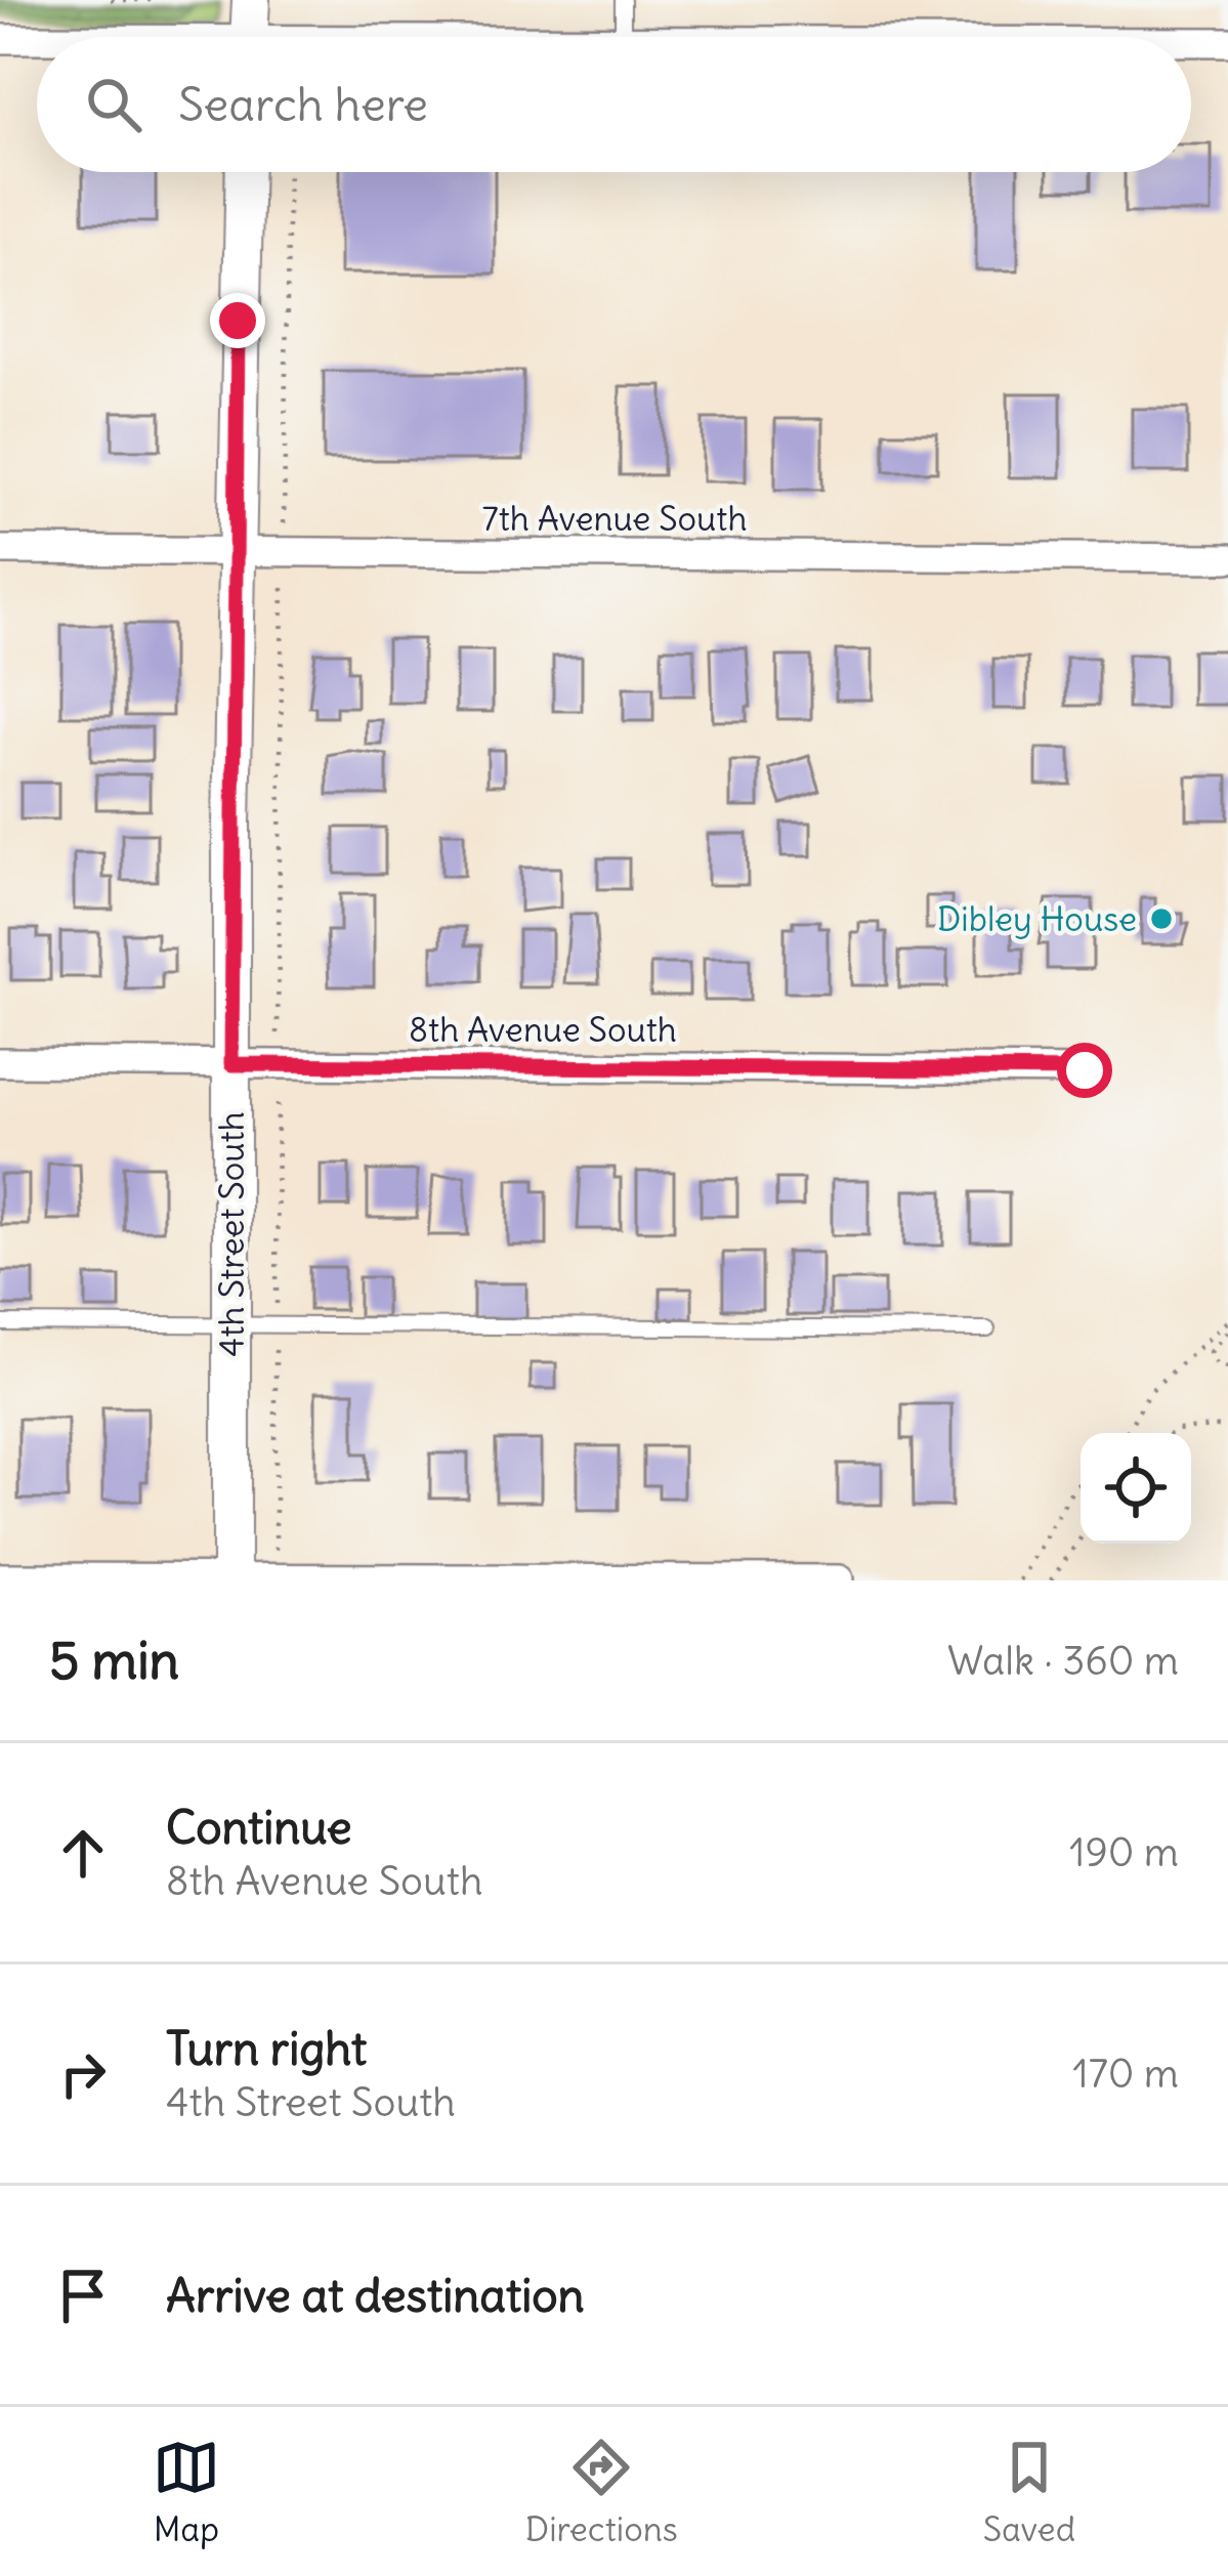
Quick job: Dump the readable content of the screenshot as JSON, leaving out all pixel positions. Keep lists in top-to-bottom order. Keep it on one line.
{"streets":{"street":["7th Avenue South","8th Avenue South","4th Street South"]},"crossings":[["7th Avenue South","4th Street South"],["8th Avenue South","4th Street South"]],"places":["Dibley House"],"page":{"search":"Search here","heading":["5 min","Walk · 360 m"],"list":[["Continue","8th Avenue South","190 m"],["Turn right","4th Street South","170 m"],"Arrive at destination"],"nav":["Map","Directions","Saved"]}}
